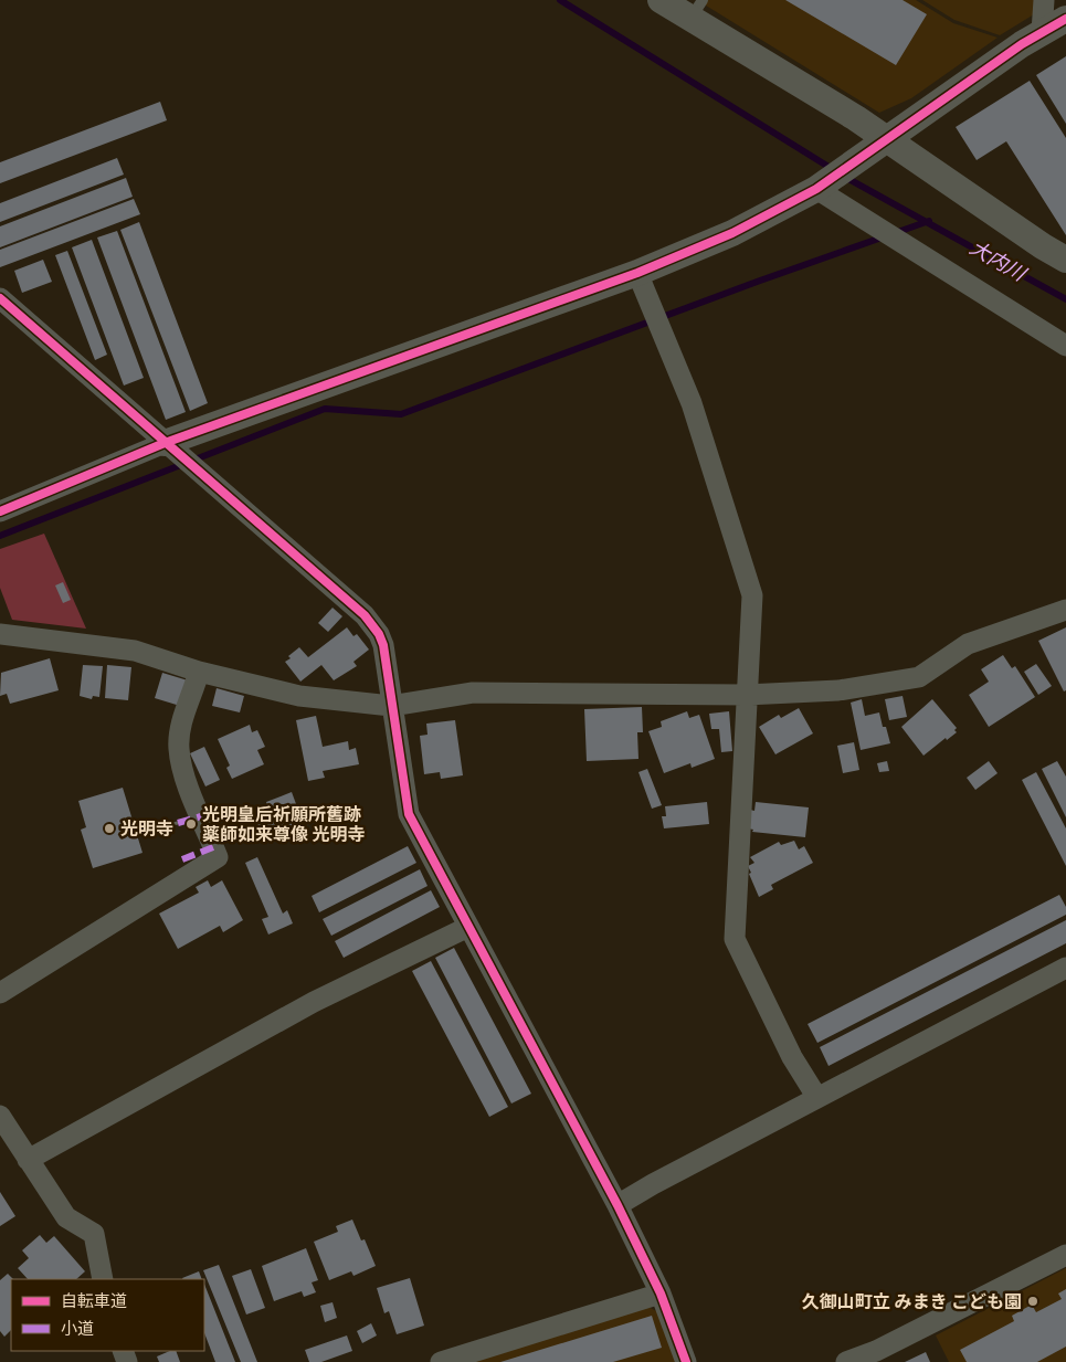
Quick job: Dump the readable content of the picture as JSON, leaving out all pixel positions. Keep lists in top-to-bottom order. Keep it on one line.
{"water":["大内川"],"places":["光明皇后祈願所舊跡 薬師如来尊像 光明寺","光明寺","久御山町立 みまき こども園"],"legend":["自転車道","小道"]}
